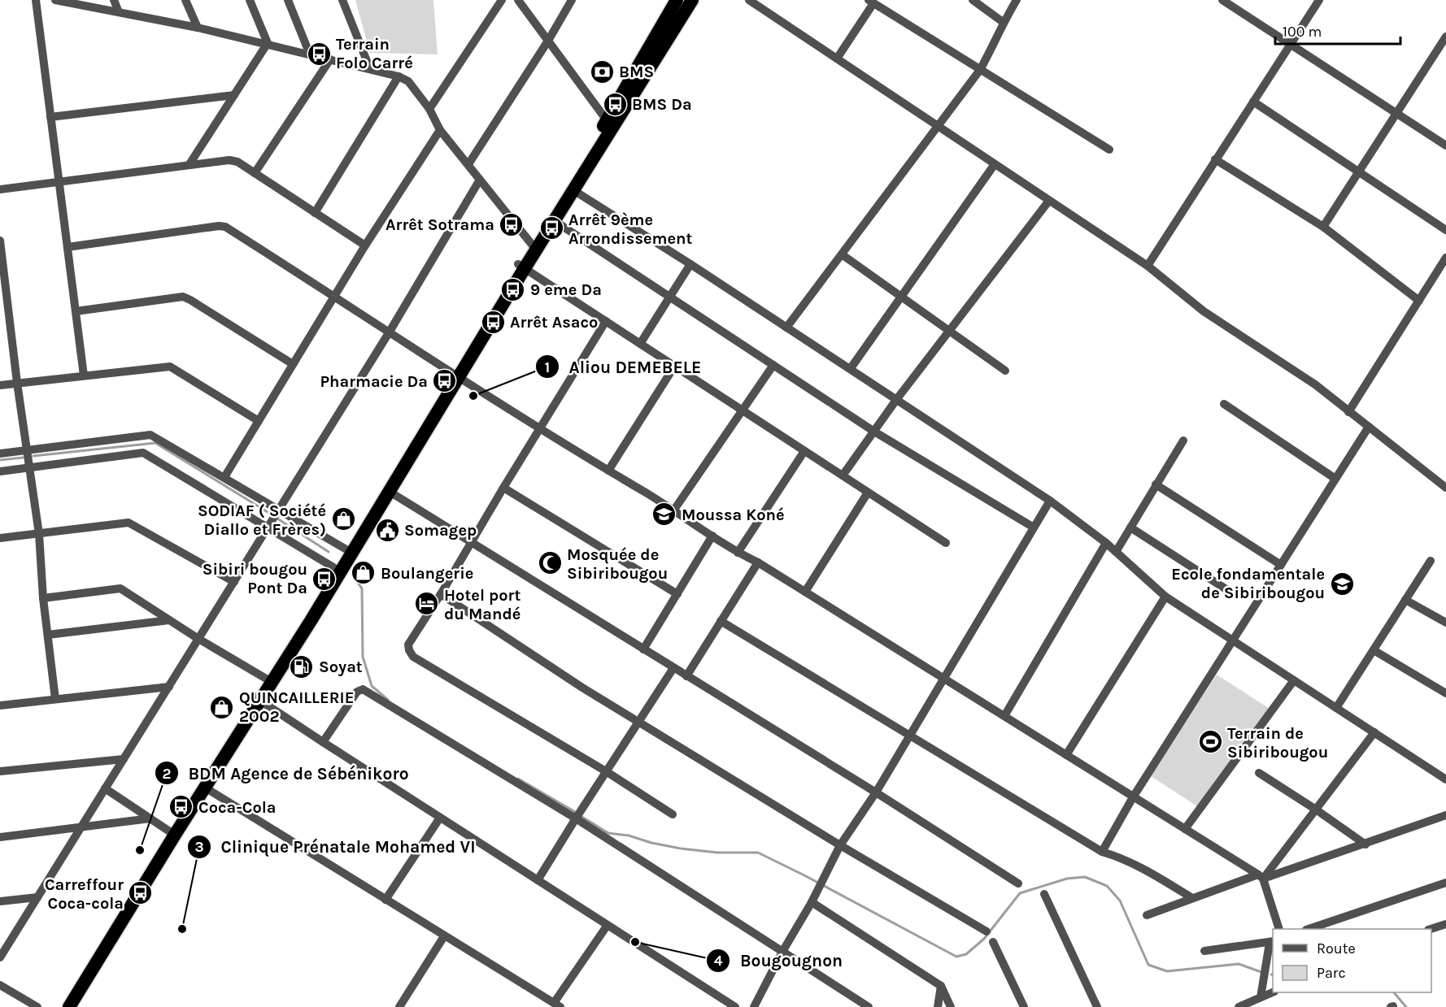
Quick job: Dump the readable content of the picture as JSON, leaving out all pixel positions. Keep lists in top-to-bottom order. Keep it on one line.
{"places":{"bus stop":["Terrain Folo Carré","BMS Da","Arrêt Sotrama","Arrêt 9ème Arrondissement","9 eme Da","Arrêt Asaco","Pharmacie Da","Sibiri bougou Pont Da","Coca-Cola","Carreffour Coca-cola"],"bank":["BMS"],"other":["Aliou DEMEBELE","BDM Agence de Sébénikoro","Clinique Prénatale Mohamed VI","Bougougnon"],"school or university":["Moussa Koné","Ecole fondamentale de Sibiribougou"],"shop":["SODIAF ( Société Diallo et Frères)","Boulangerie","QUINCAILLERIE 2002"],"public building":["Somagep"],"mosque":["Mosquée de Sibiribougou"],"hotel":["Hotel port du Mandé"],"fuel station":["Soyat"],"sports":["Terrain de Sibiribougou"]},"legend":["Route","Parc"],"scale_bar":"100 m"}
